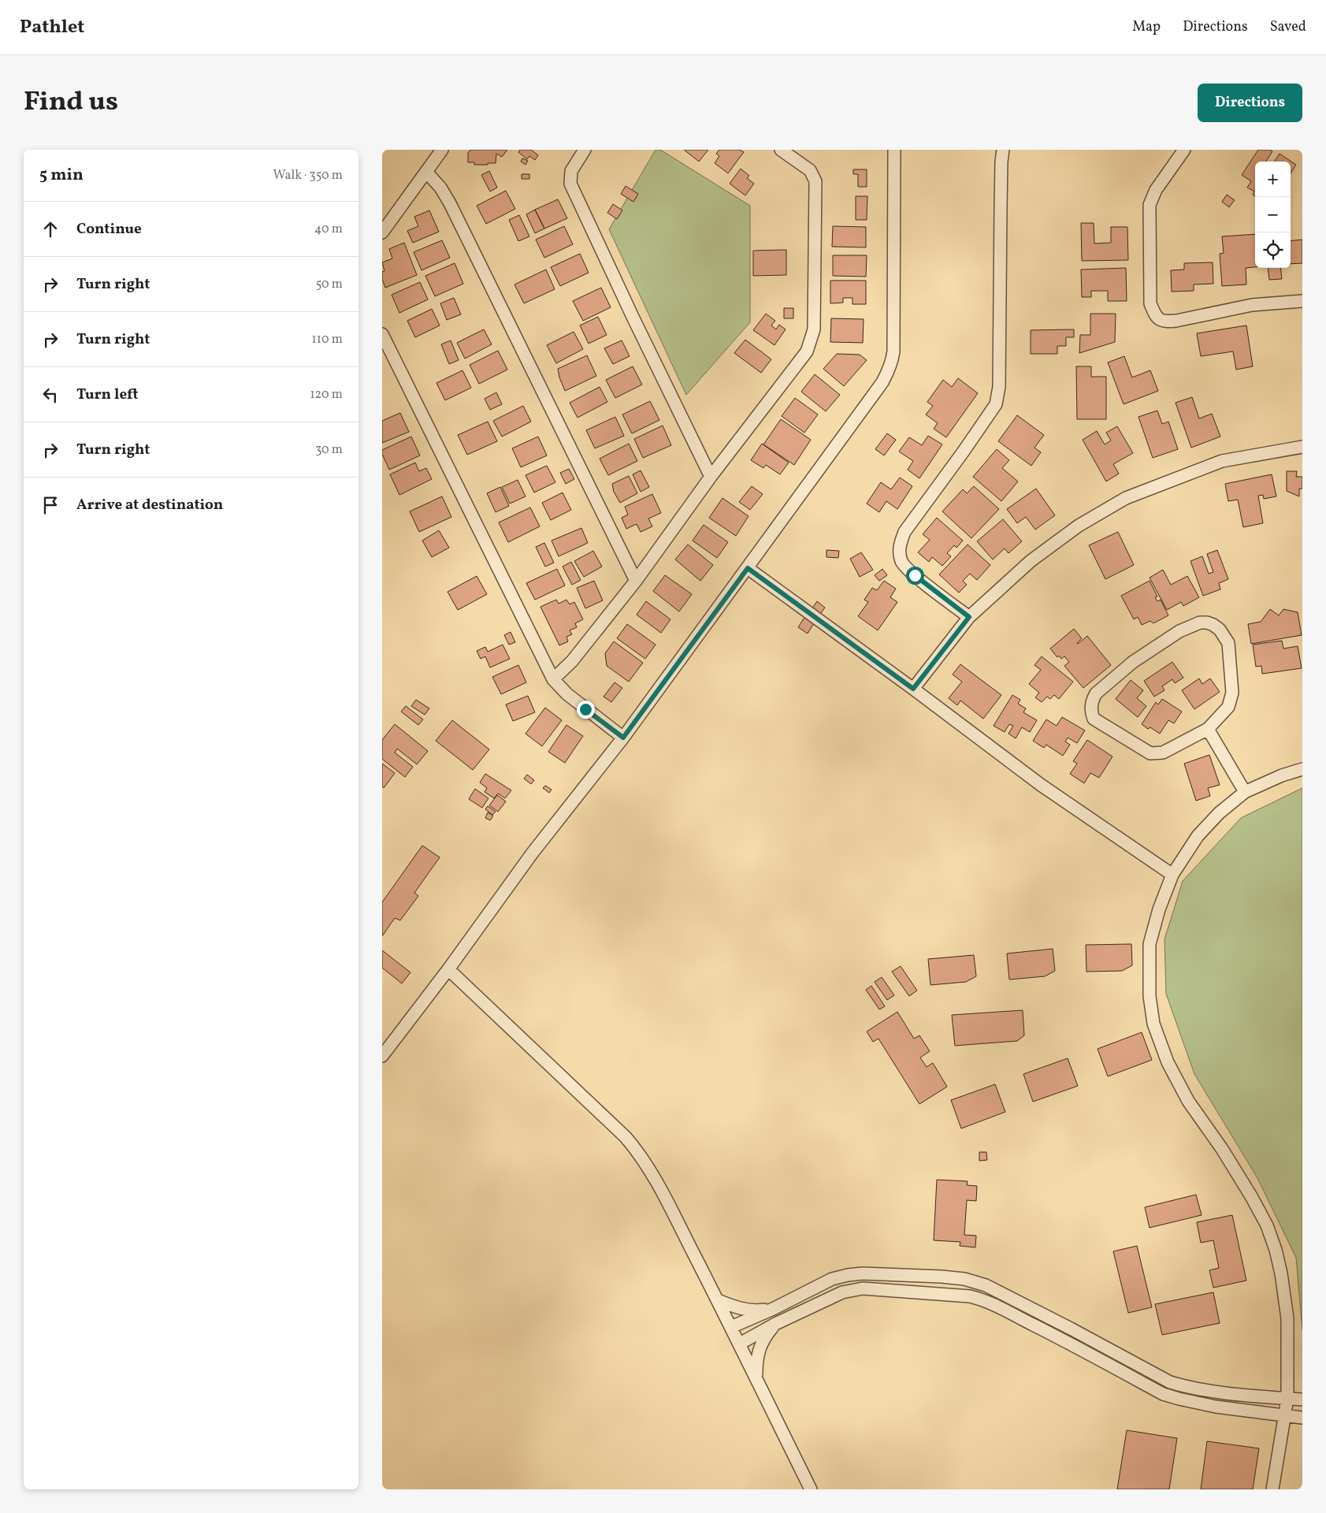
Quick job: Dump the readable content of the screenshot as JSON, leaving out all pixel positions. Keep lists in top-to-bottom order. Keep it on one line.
{"page":{"header":"Pathlet","nav":["Map","Directions","Saved"],"title":"Find us","buttons":"Directions","heading":["5 min","Walk · 350 m"],"map_buttons":["+","−"],"list":[["Continue","40 m"],["Turn right","50 m"],["Turn right","110 m"],["Turn left","120 m"],["Turn right","30 m"],"Arrive at destination"]}}
